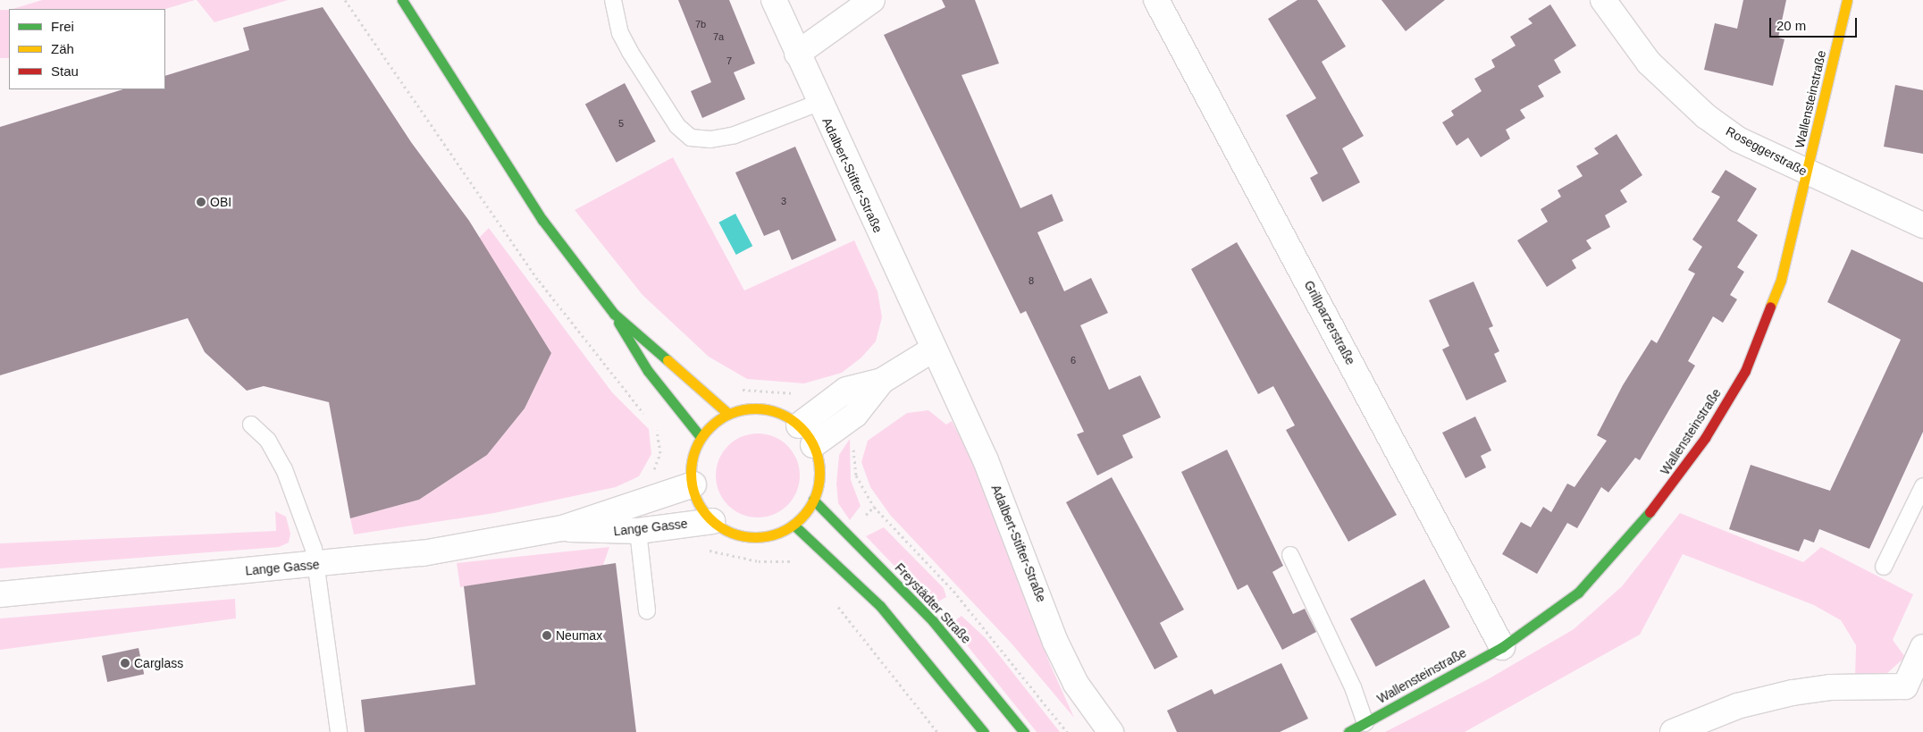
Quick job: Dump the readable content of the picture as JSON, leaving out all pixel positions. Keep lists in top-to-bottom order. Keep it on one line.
{"streets":{"street":["Wallensteinstraße","Roseggerstraße","Adalbert-Stifter-Straße","Grillparzerstraße","Lange Gasse","Freystädter Straße"]},"crossings":[["Wallensteinstraße","Roseggerstraße"],["Wallensteinstraße","Grillparzerstraße"],["Lange Gasse","Freystädter Straße"]],"places":["OBI","Neumax","Carglass"],"house_numbers":["7b","7a","7","5","3","8","6"],"legend":["Frei","Zäh","Stau"],"scale_bar":"20 m"}
